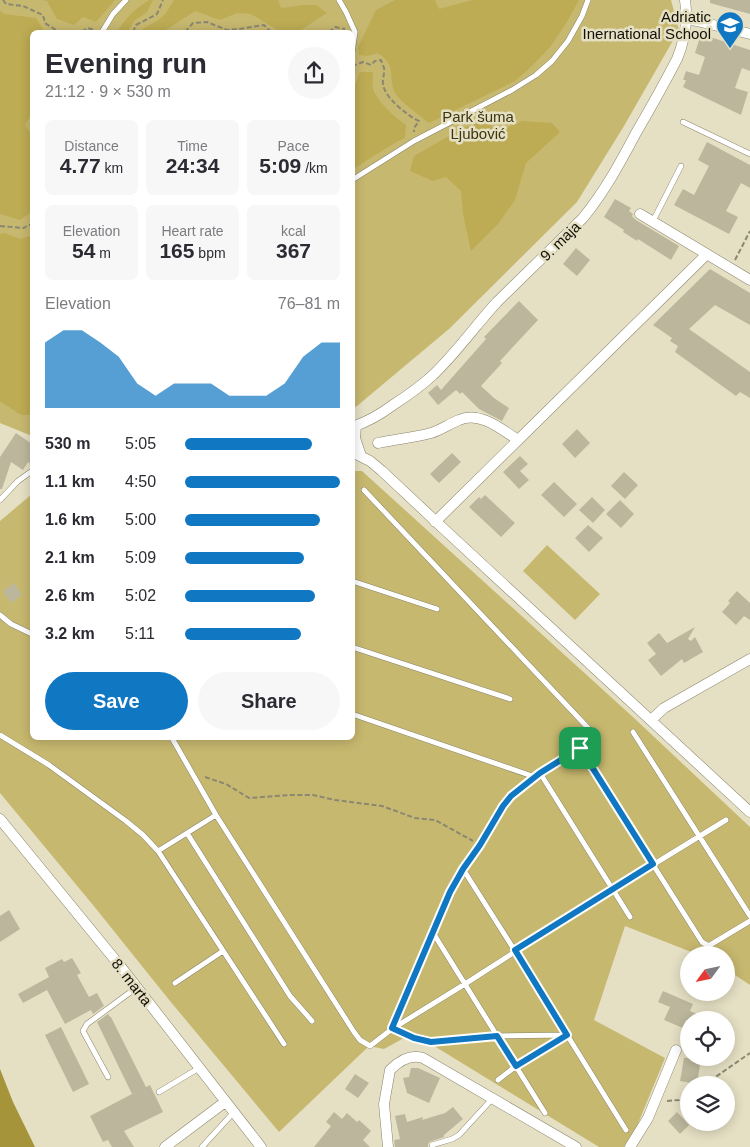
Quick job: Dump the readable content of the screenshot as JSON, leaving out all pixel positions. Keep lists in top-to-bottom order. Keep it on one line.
{"streets":{"street":["9. maja","8. marta"]},"parks":["Park šuma Ljubović"],"places":{"school or university":["Adriatic Inernational School"]},"north":"bottom left","page":{"heading":["Evening run","21:12 · 9 × 530 m"],"stats":[["Distance","4.77 km"],["Time","24:34"],["Pace","5:09 /km"],["Elevation","54 m"],["Heart rate","165 bpm"],["kcal","367"]],"chart":["Elevation","76–81 m"],"list":[{"name":"530 m","note":"5:05"},{"name":"1.1 km","note":"4:50"},{"name":"1.6 km","note":"5:00"},{"name":"2.1 km","note":"5:09"},{"name":"2.6 km","note":"5:02"},{"name":"3.2 km","note":"5:11"}],"buttons":["Save","Share"]}}
